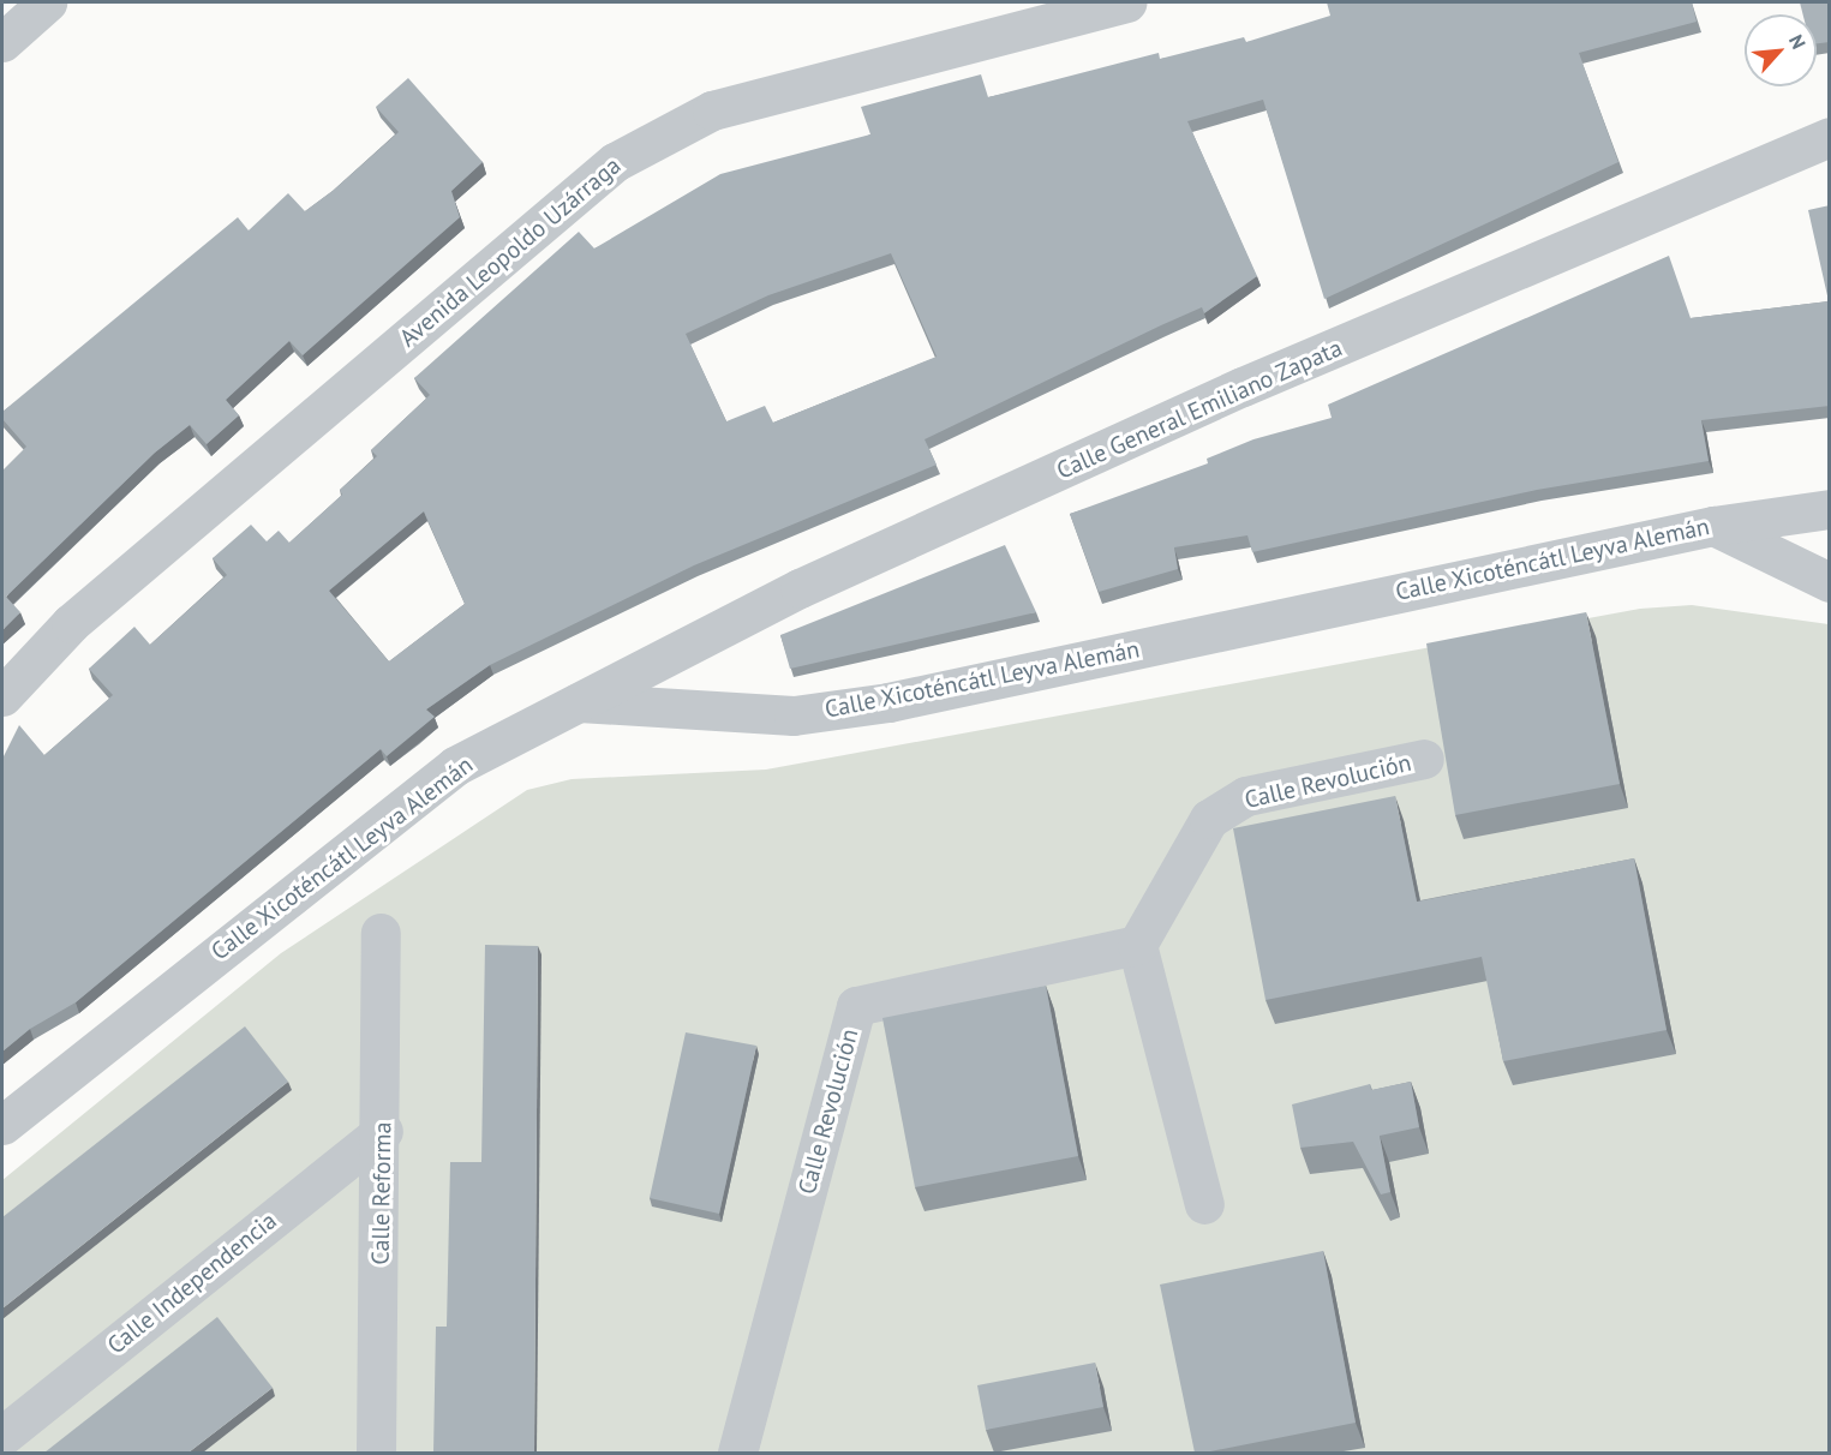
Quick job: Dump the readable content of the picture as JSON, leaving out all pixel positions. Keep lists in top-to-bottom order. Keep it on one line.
{"streets":{"street":["Avenida Leopoldo Uzárraga","Calle General Emiliano Zapata","Calle Xicoténcátl Leyva Alemán","Calle Revolución","Calle Reforma","Calle Independencia"]},"crossings":[["Calle General Emiliano Zapata","Calle Xicoténcátl Leyva Alemán"],["Calle Reforma","Calle Independencia"]],"north":"top right"}
